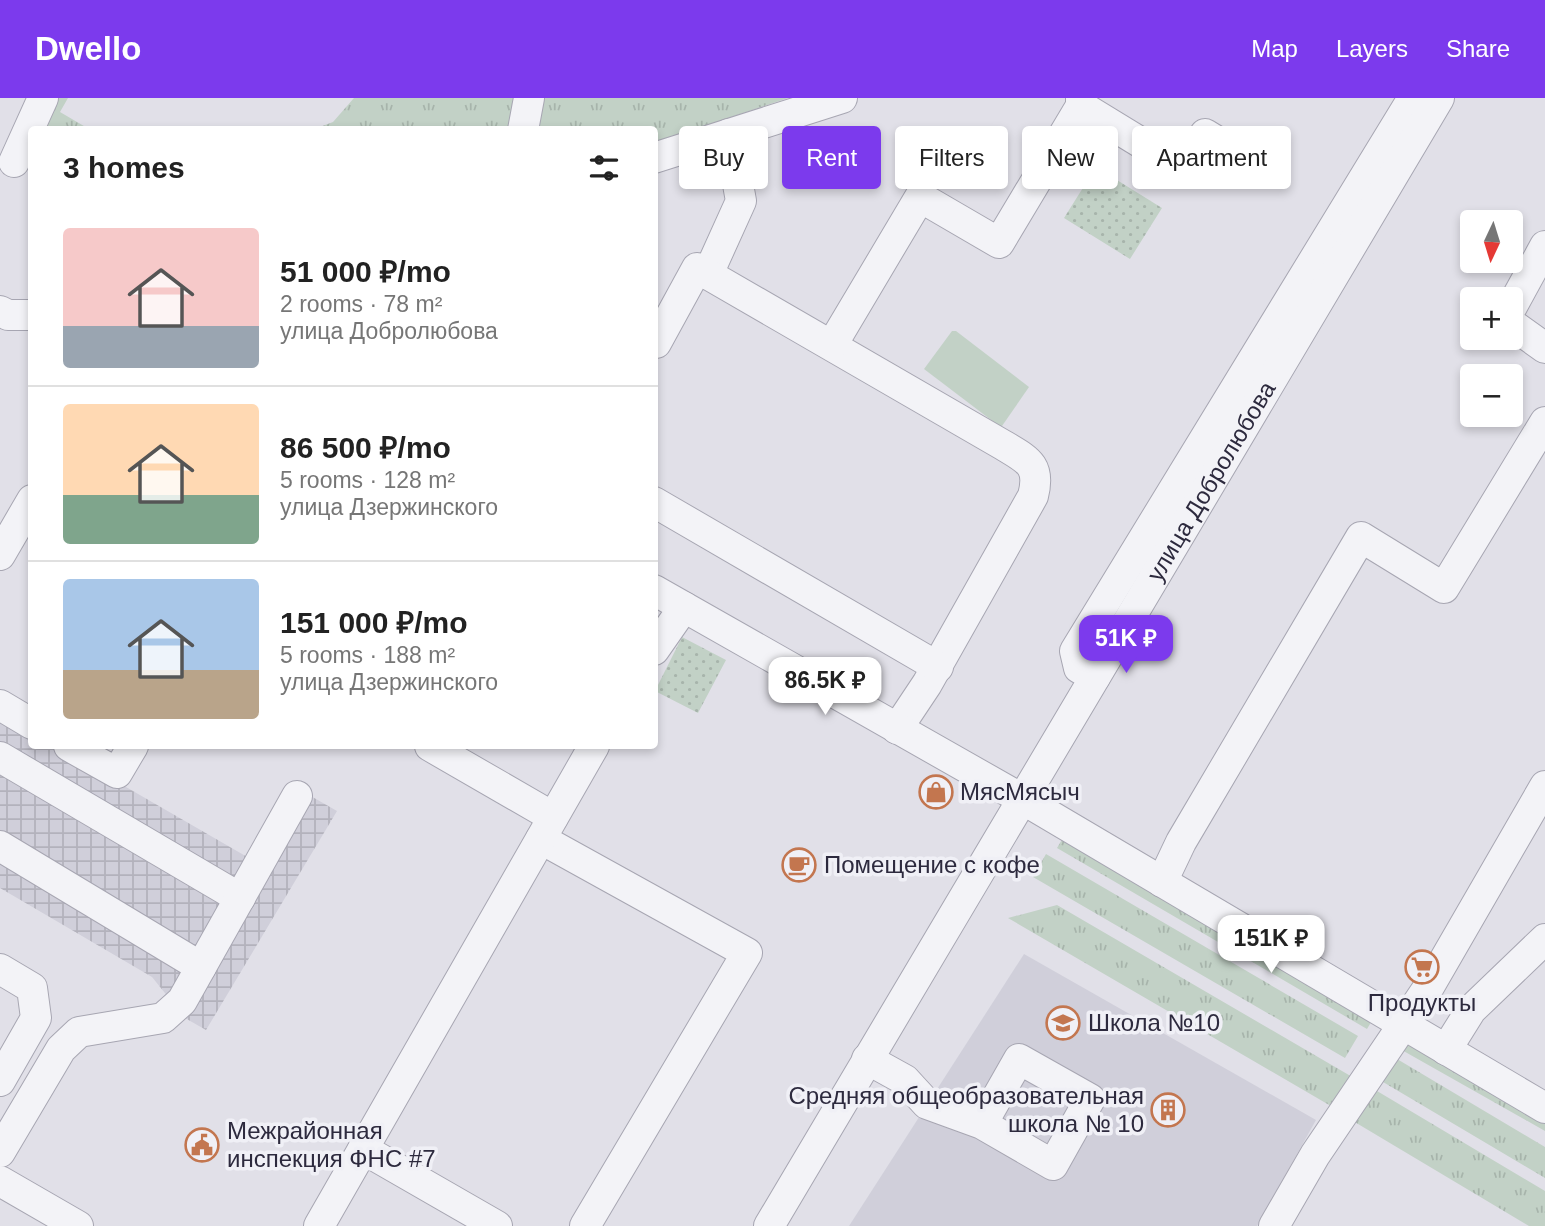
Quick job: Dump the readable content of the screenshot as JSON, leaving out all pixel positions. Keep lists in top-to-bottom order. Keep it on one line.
{"streets":{"street":["улица Добролюбова"]},"places":{"shop":["МясМясыч"],"cafe":["Помещение с кофе"],"supermarket":["Продукты"],"school or university":["Школа №10"],"building":["Средняя общеобразовательная школа № 10"],"public building":["Межрайонная инспекция ФНС #7"]},"north":"bottom","page":{"header":"Dwello","nav":["Map","Layers","Share"],"chip":["Buy","Rent","Filters","New","Apartment"],"heading":"3 homes","map_buttons":["+","−"],"list":[{"name":"51 000 ₽/mo","note":"2 rooms · 78 m² · улица Добролюбова"},{"name":"86 500 ₽/mo","note":"5 rooms · 128 m² · улица Дзержинского"},{"name":"151 000 ₽/mo","note":"5 rooms · 188 m² · улица Дзержинского"}],"price":["51K ₽","86.5K ₽","151K ₽"]}}
